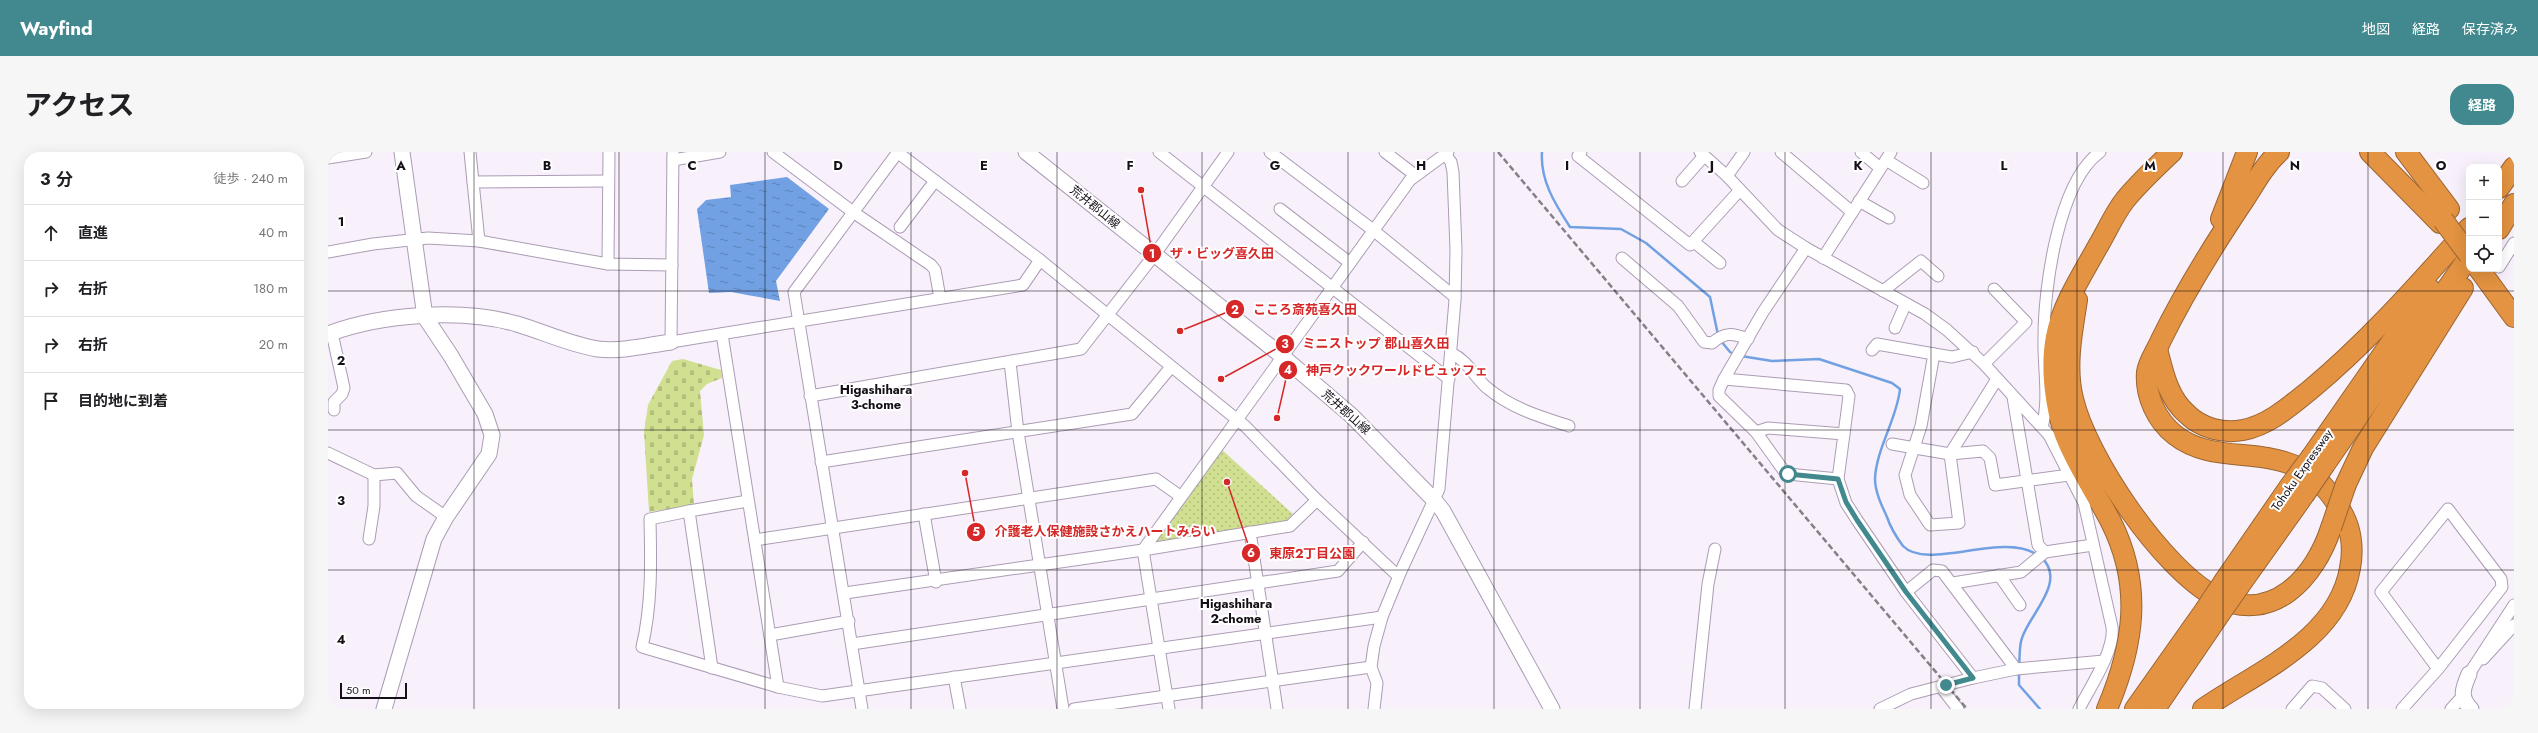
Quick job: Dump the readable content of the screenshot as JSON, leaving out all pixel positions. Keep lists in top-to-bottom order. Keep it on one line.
{"streets":{"highway":["Tohoku Expressway"],"street":["荒井郡山線"]},"districts":["Higashihara 3-chome","Higashihara 2-chome"],"places":["ザ・ビッグ喜久田","こころ斎苑喜久田","ミニストップ 郡山喜久田","神戸クックワールドビュッフェ","介護老人保健施設さかえハートみらい","東原２丁目公園"],"scale_bar":"50 m","page":{"header":"Wayfind","nav":["地図","経路","保存済み"],"title":"アクセス","buttons":"経路","heading":["3 分","徒歩 · 240 m"],"map_buttons":["+","−"],"list":[["直進","40 m"],["右折","180 m"],["右折","20 m"],"目的地に到着"],"scale":"50 m"},"grid":{"columns":["A","B","C","D","E","F","G","H","I","J","K","L","M","N","O"],"rows":["1","2","3","4"]}}
